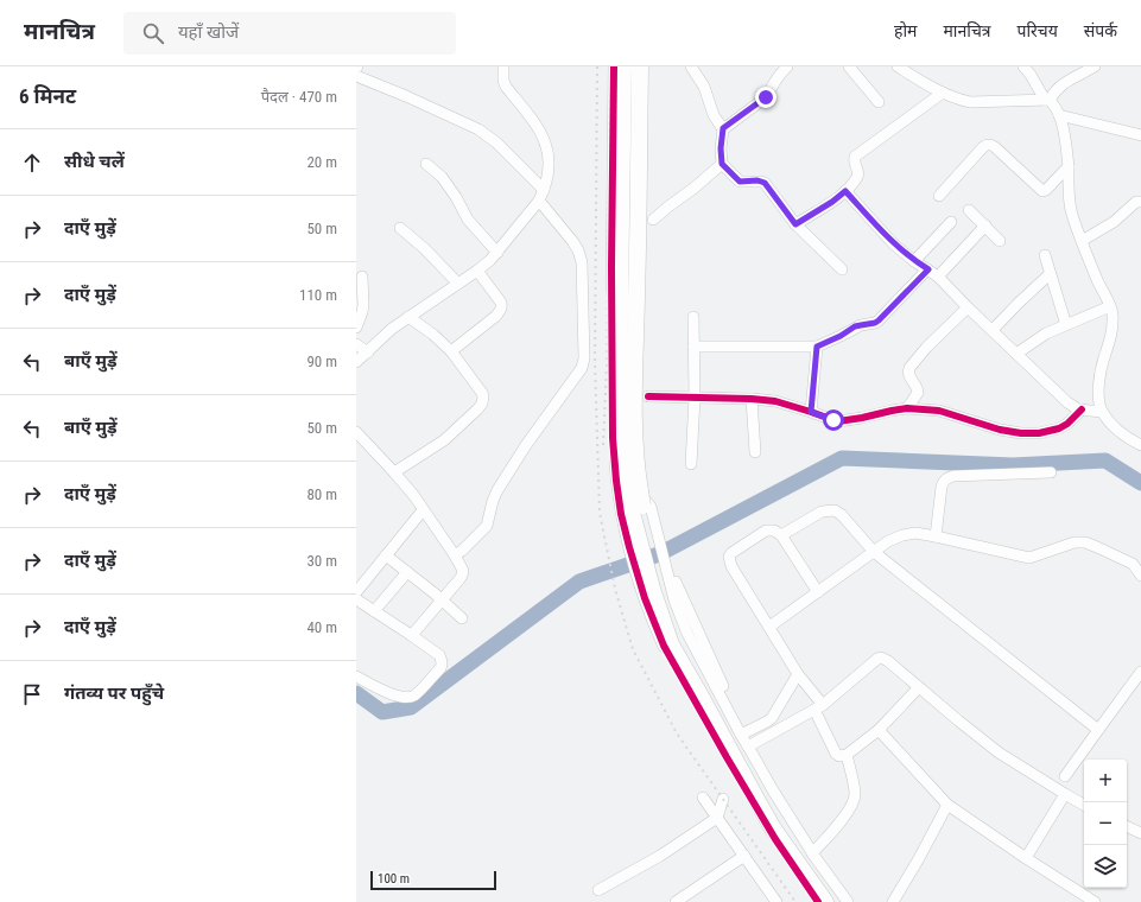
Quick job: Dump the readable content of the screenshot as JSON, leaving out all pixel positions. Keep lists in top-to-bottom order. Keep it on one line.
{"scale_bar":"100 m","page":{"header":"मानचित्र","search":"यहाँ खोजें","nav":["होम","मानचित्र","परिचय","संपर्क"],"heading":["6 मिनट","पैदल · 470 m"],"list":[["सीधे चलें","20 m"],["दाएँ मुड़ें","50 m"],["दाएँ मुड़ें","110 m"],["बाएँ मुड़ें","90 m"],["बाएँ मुड़ें","50 m"],["दाएँ मुड़ें","80 m"],["दाएँ मुड़ें","30 m"],["दाएँ मुड़ें","40 m"],"गंतव्य पर पहुँचे"],"map_buttons":["+","−"],"scale":"100 m"}}
